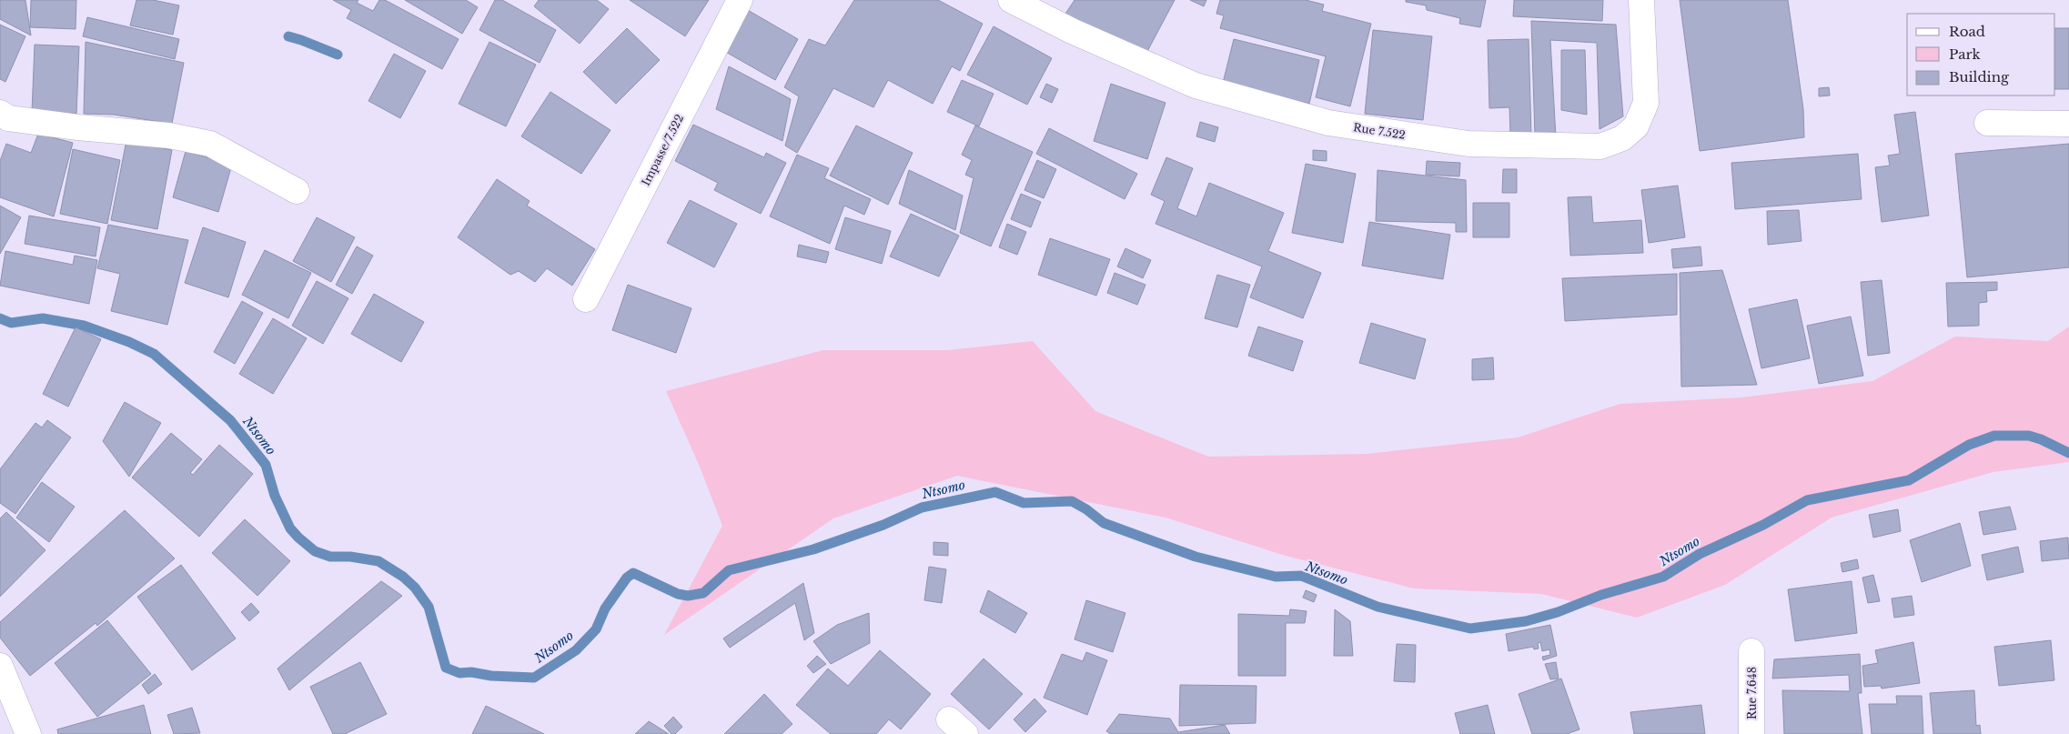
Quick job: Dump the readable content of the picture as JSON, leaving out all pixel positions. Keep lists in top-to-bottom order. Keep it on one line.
{"streets":{"street":["Rue 7.522","Impasse/7.522","Rue 7.648"]},"water":["Ntsomo"],"legend":["Road","Park","Building"]}
